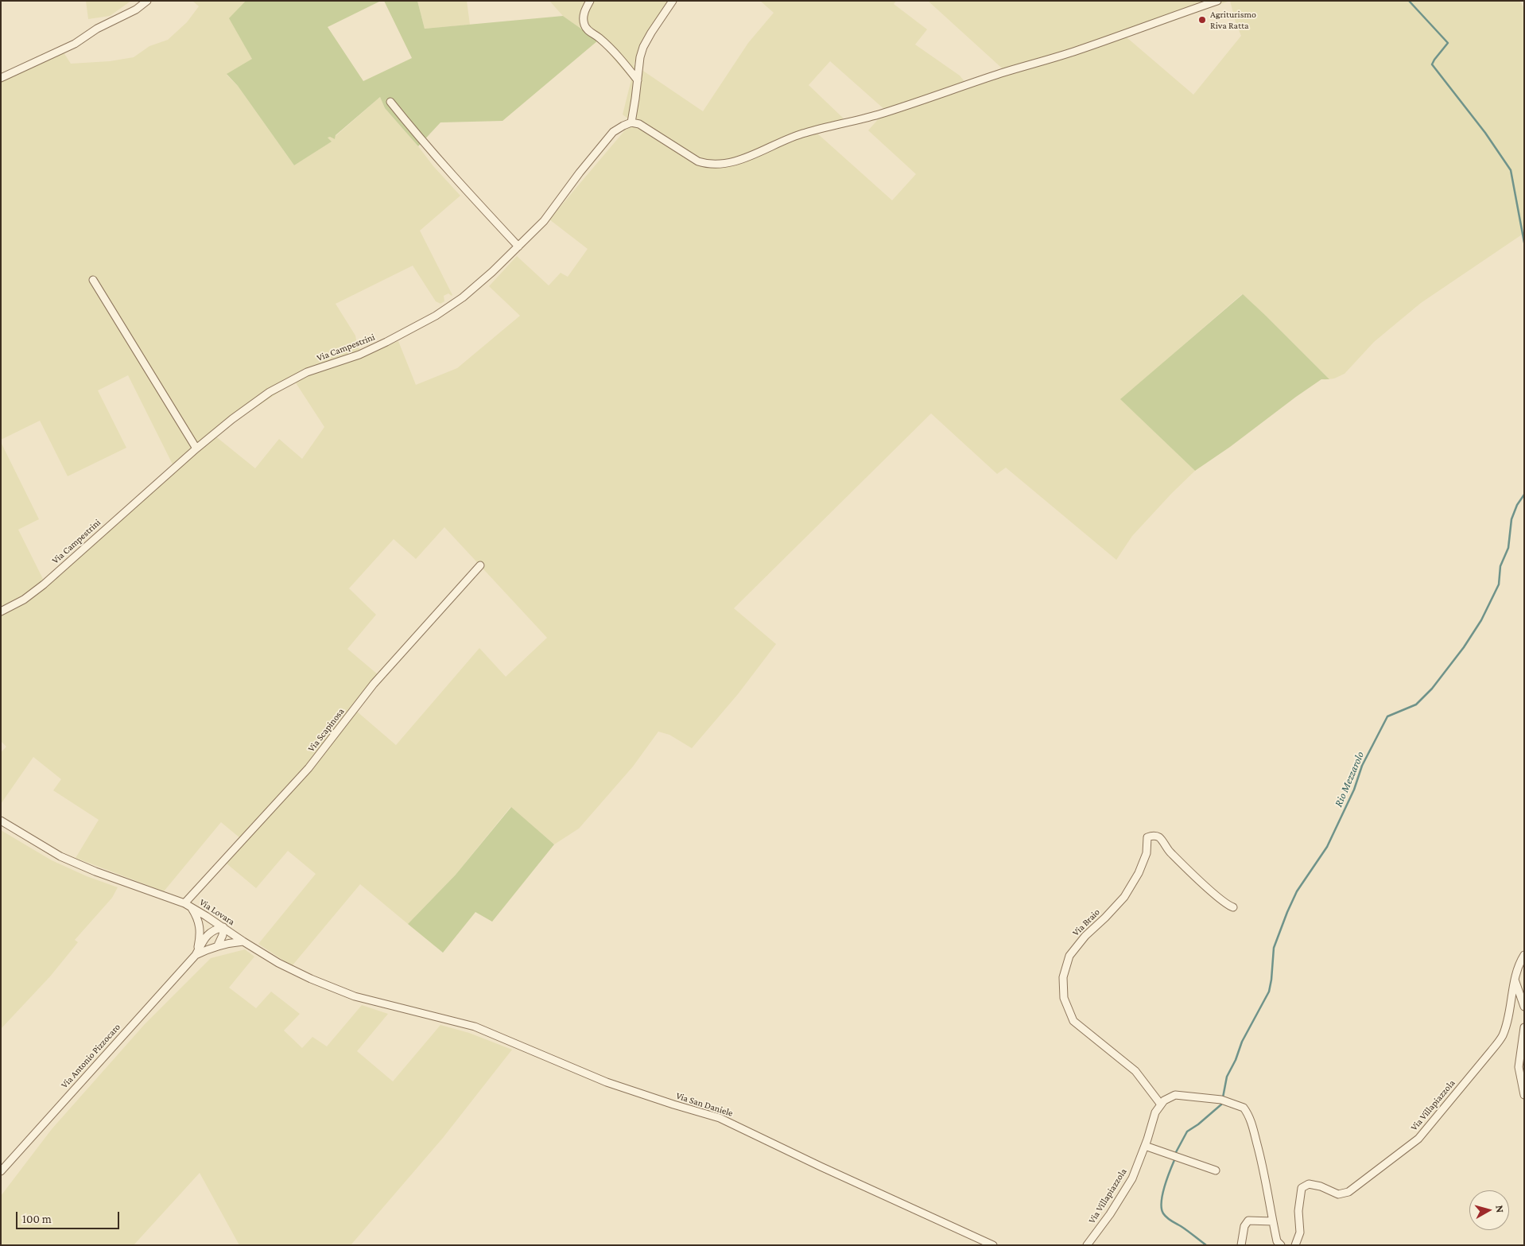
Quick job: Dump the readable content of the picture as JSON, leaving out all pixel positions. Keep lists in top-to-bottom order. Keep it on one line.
{"streets":{"street":["Via Campestrini","Via Scapinosa","Via Lovara","Via Braio","Via Antonio Pizzocaro","Via San Daniele","Via Villapiazzola"]},"crossings":[["Via Scapinosa","Via Lovara"],["Via Lovara","Via Antonio Pizzocaro"],["Via Lovara","Via San Daniele"],["Via Braio","Via Villapiazzola"]],"water":["Rio Mezzarolo"],"places":["Agriturismo Riva Ratta"],"scale_bar":"100 m","north":"right"}
